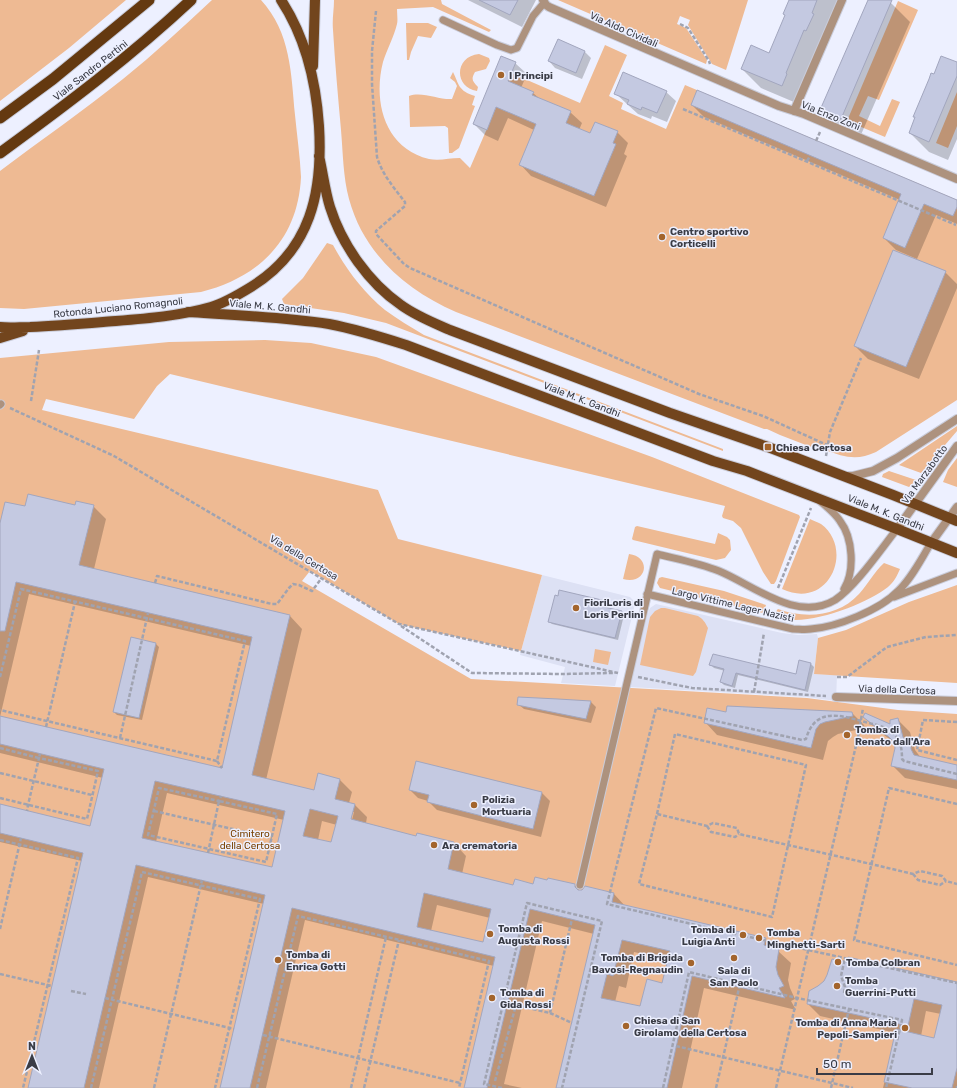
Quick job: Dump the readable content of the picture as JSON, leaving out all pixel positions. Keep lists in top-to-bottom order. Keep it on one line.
{"streets":{"highway":["Viale Sandro Pertini"],"main road":["Viale M. K. Gandhi","Rotonda Luciano Romagnoli"],"street":["Via Aldo Cividali","Via Enzo Zoni","Via Marzabotto","Via della Certosa","Largo Vittime Lager Nazisti"]},"crossings":[["Via Aldo Cividali","Via Enzo Zoni"],["Viale M. K. Gandhi","Rotonda Luciano Romagnoli"],["Viale M. K. Gandhi","Via Marzabotto"],["Viale M. K. Gandhi","Largo Vittime Lager Nazisti"]],"parks":["Cimitero della Certosa"],"places":{"other":["I Principi","Centro sportivo Corticelli","FioriLoris di Loris Perlini","Tomba di Renato dall'Ara","Polizia Mortuaria","Ara crematoria","Tomba di Augusta Rossi","Tomba di Luigia Anti","Tomba Minghetti-Sarti","Sala di San Paolo","Tomba di Enrica Gotti","Tomba Colbran","Tomba di Brigida Bavosi-Regnaudin","Tomba Guerrini-Putti","Tomba di Gida Rossi","Chiesa di San Girolamo della Certosa","Tomba di Anna Maria Pepoli-Sampieri"],"transit":["Chiesa Certosa"]},"scale_bar":"50 m","north":"top"}
